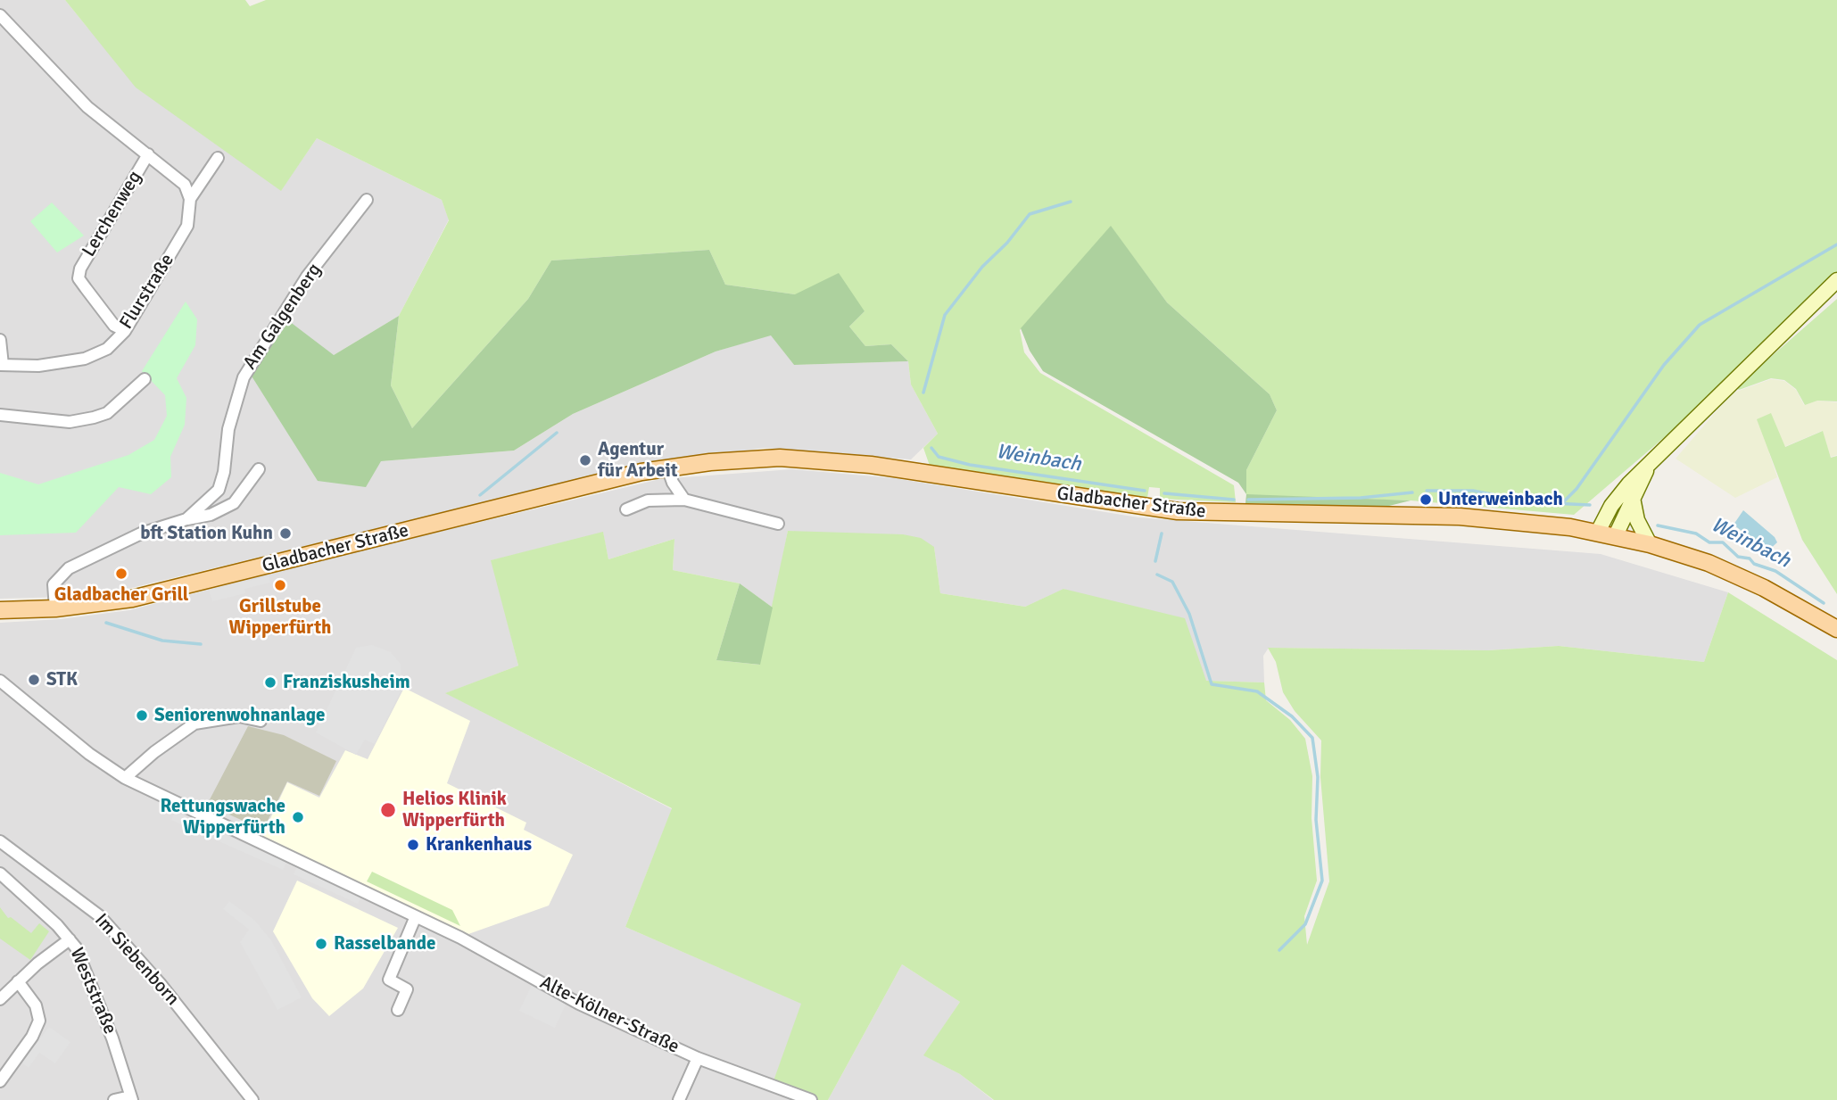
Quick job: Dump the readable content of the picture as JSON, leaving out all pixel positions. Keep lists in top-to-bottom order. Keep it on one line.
{"streets":{"main road":["Gladbacher Straße"],"street":["Lerchenweg","Flurstraße","Am Galgenberg","Im Siebenborn","Weststraße","Alte-Kölner-Straße"]},"crossings":[["Lerchenweg","Flurstraße"],["Am Galgenberg","Gladbacher Straße"]],"water":["Weinbach"],"places":["Agentur für Arbeit","Unterweinbach","bft Station Kuhn","Gladbacher Grill","Grillstube Wipperfürth","STK","Franziskusheim","Seniorenwohnanlage","Helios Klinik Wipperfürth","Rettungswache Wipperfürth","Krankenhaus","Rasselbande"]}
